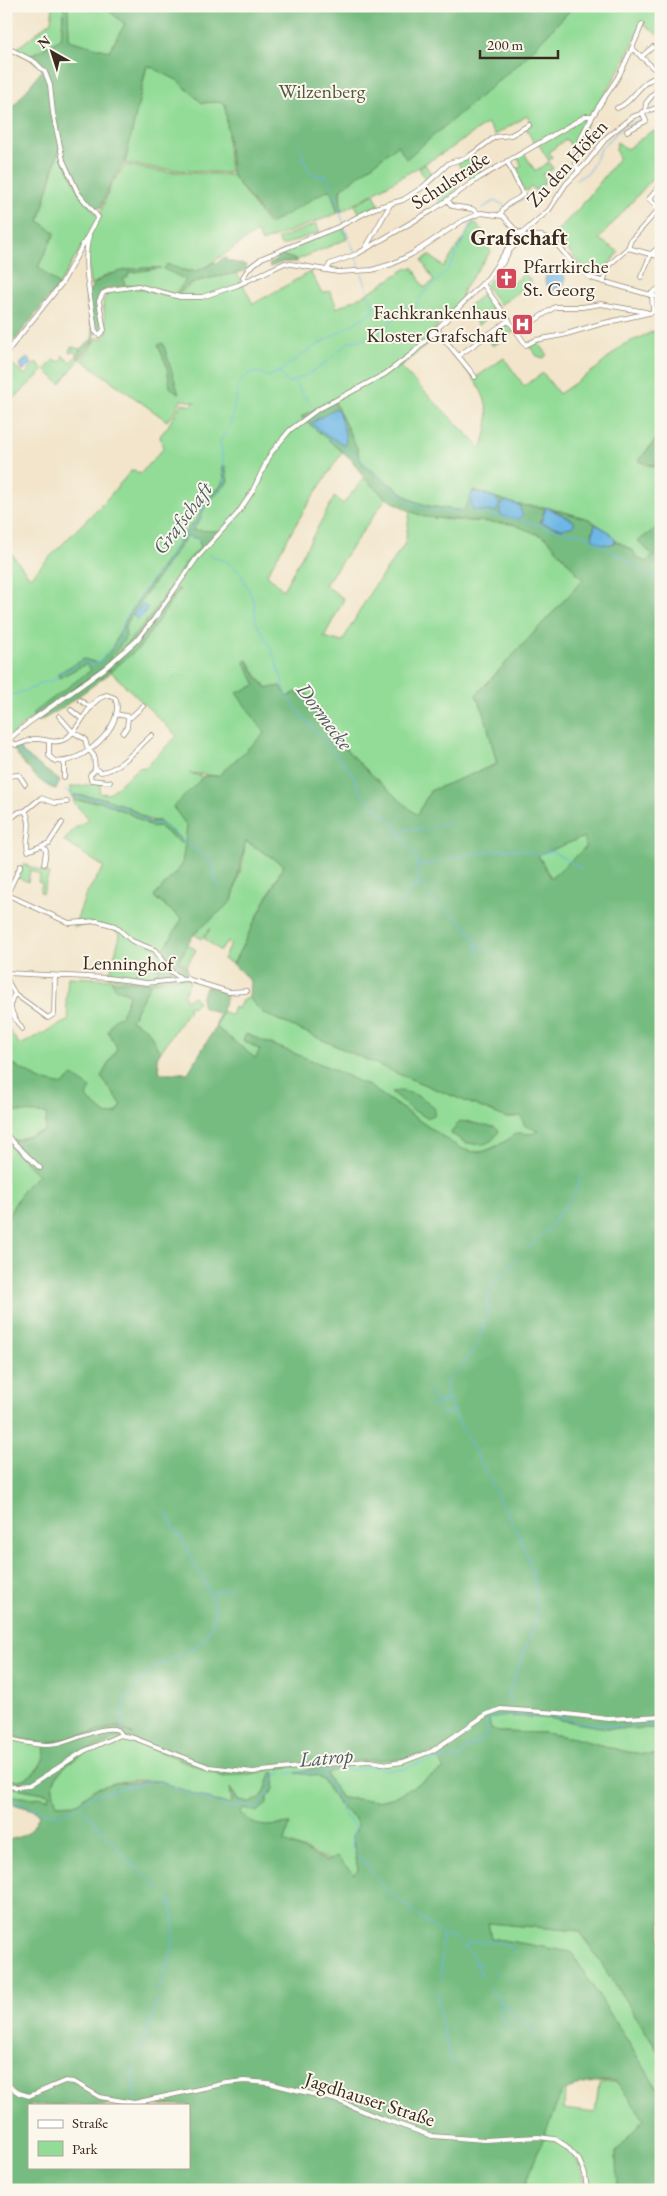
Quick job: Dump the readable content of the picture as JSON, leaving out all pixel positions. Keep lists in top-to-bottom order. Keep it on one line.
{"streets":{"street":["Zu den Höfen","Schulstraße","Lenninghof","Jagdhauser Straße"]},"districts":["Grafschaft"],"water":["Grafschaft","Dormecke","Latrop"],"parks":["Wilzenberg"],"places":{"church":["Pfarrkirche St. Georg"],"hospital":["Fachkrankenhaus Kloster Grafschaft"]},"legend":["Straße","Park"],"scale_bar":"200 m","north":"top left"}
